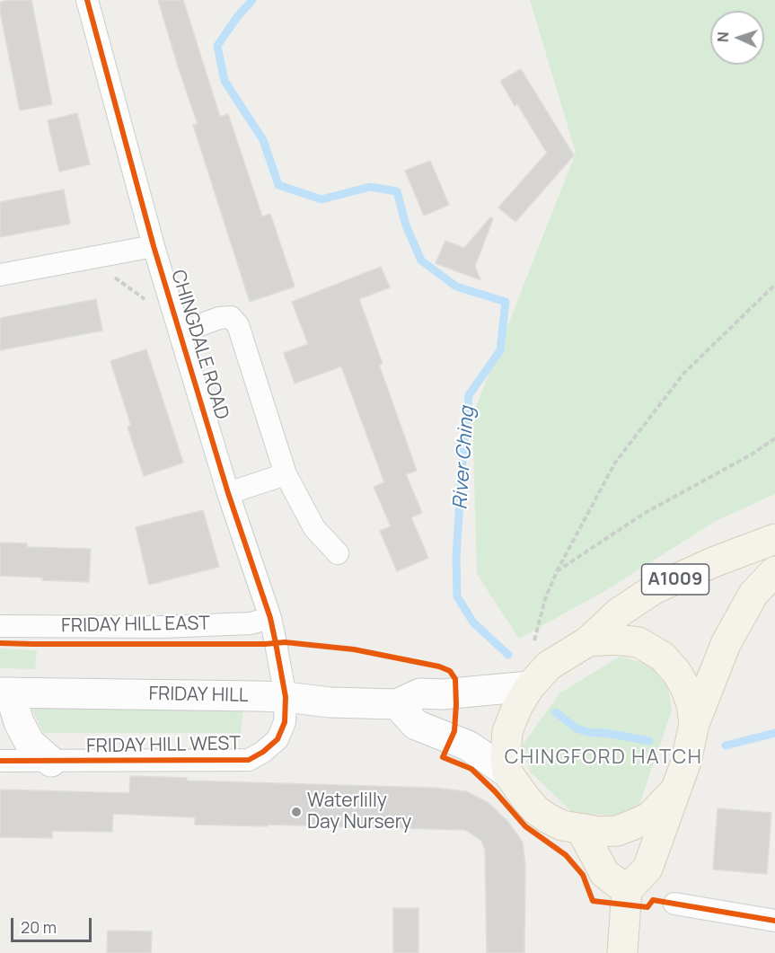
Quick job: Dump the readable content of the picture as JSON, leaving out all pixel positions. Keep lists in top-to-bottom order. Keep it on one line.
{"streets":{"main road":["A1009","FRIDAY HILL"],"street":["CHINGDALE ROAD","FRIDAY HILL EAST","FRIDAY HILL WEST"]},"crossings":[["CHINGDALE ROAD","FRIDAY HILL EAST"],["CHINGDALE ROAD","FRIDAY HILL"],["CHINGDALE ROAD","FRIDAY HILL WEST"],["A1009","FRIDAY HILL"],["FRIDAY HILL","FRIDAY HILL WEST"]],"districts":["CHINGFORD HATCH"],"water":["River Ching"],"places":["Waterlilly Day Nursery"],"scale_bar":"20 m","north":"left"}
